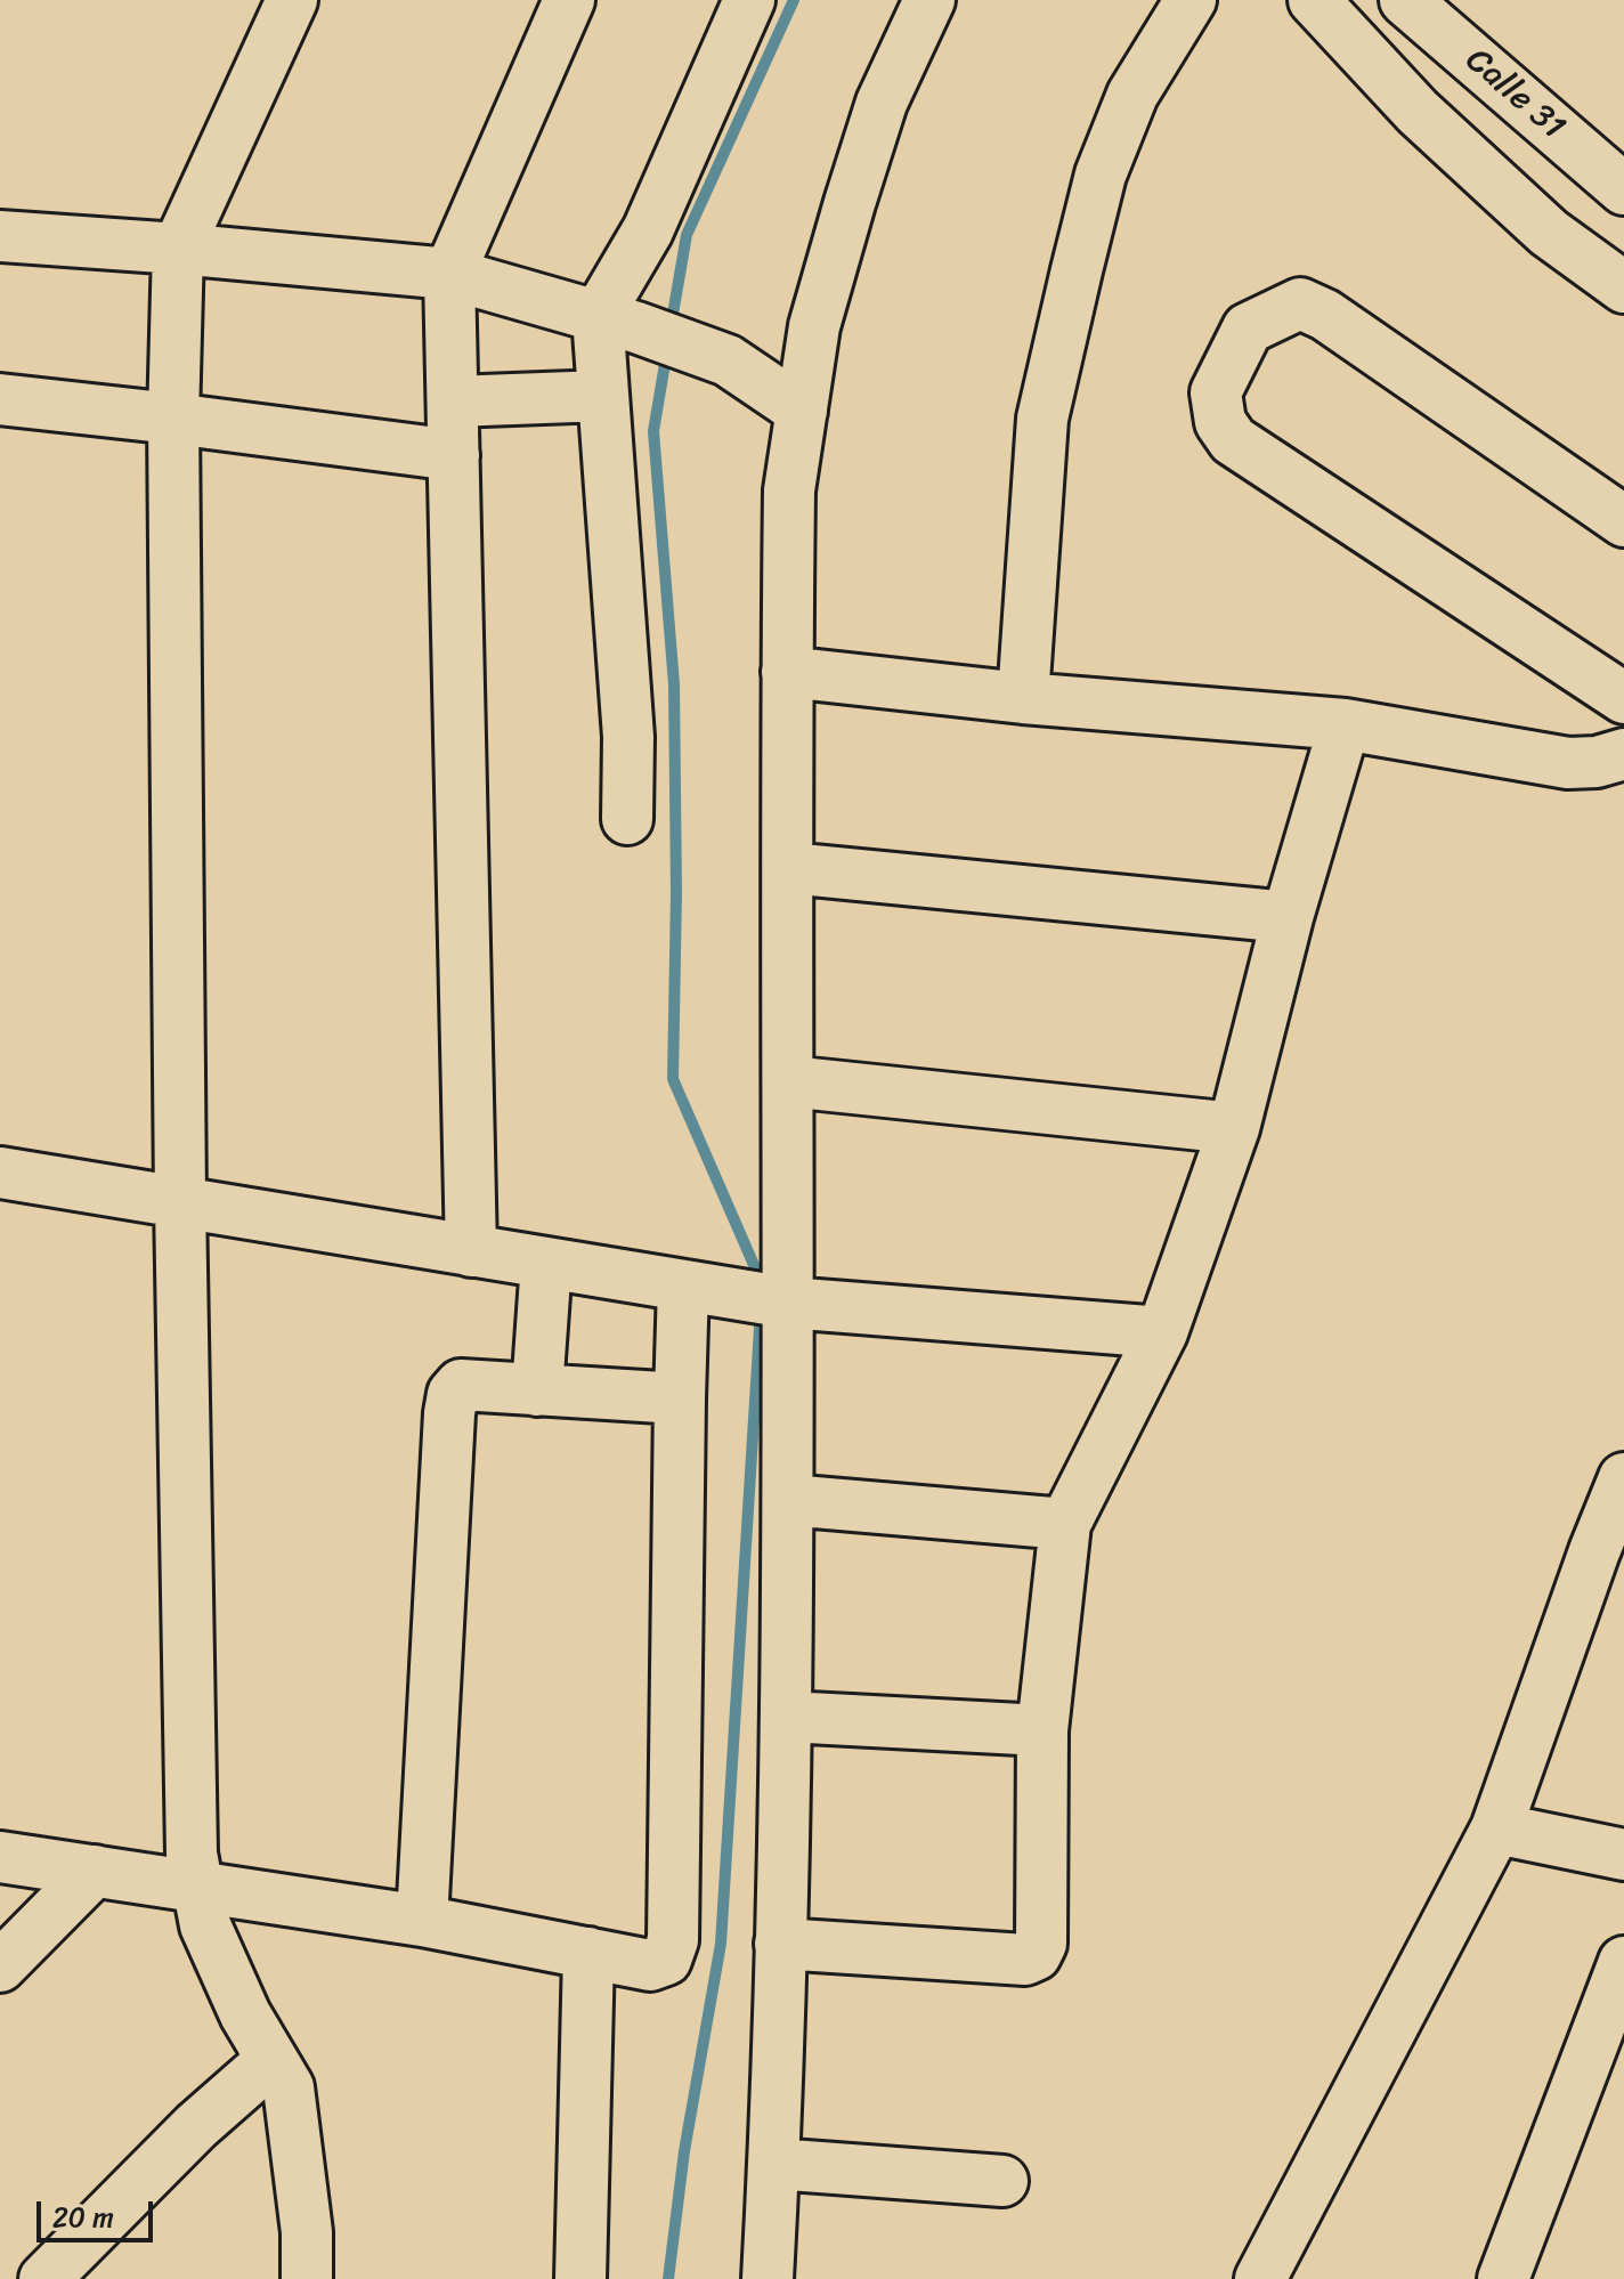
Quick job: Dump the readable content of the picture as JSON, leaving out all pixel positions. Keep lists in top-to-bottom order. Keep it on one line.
{"streets":{"street":["Calle 31"]},"scale_bar":"20 m"}
